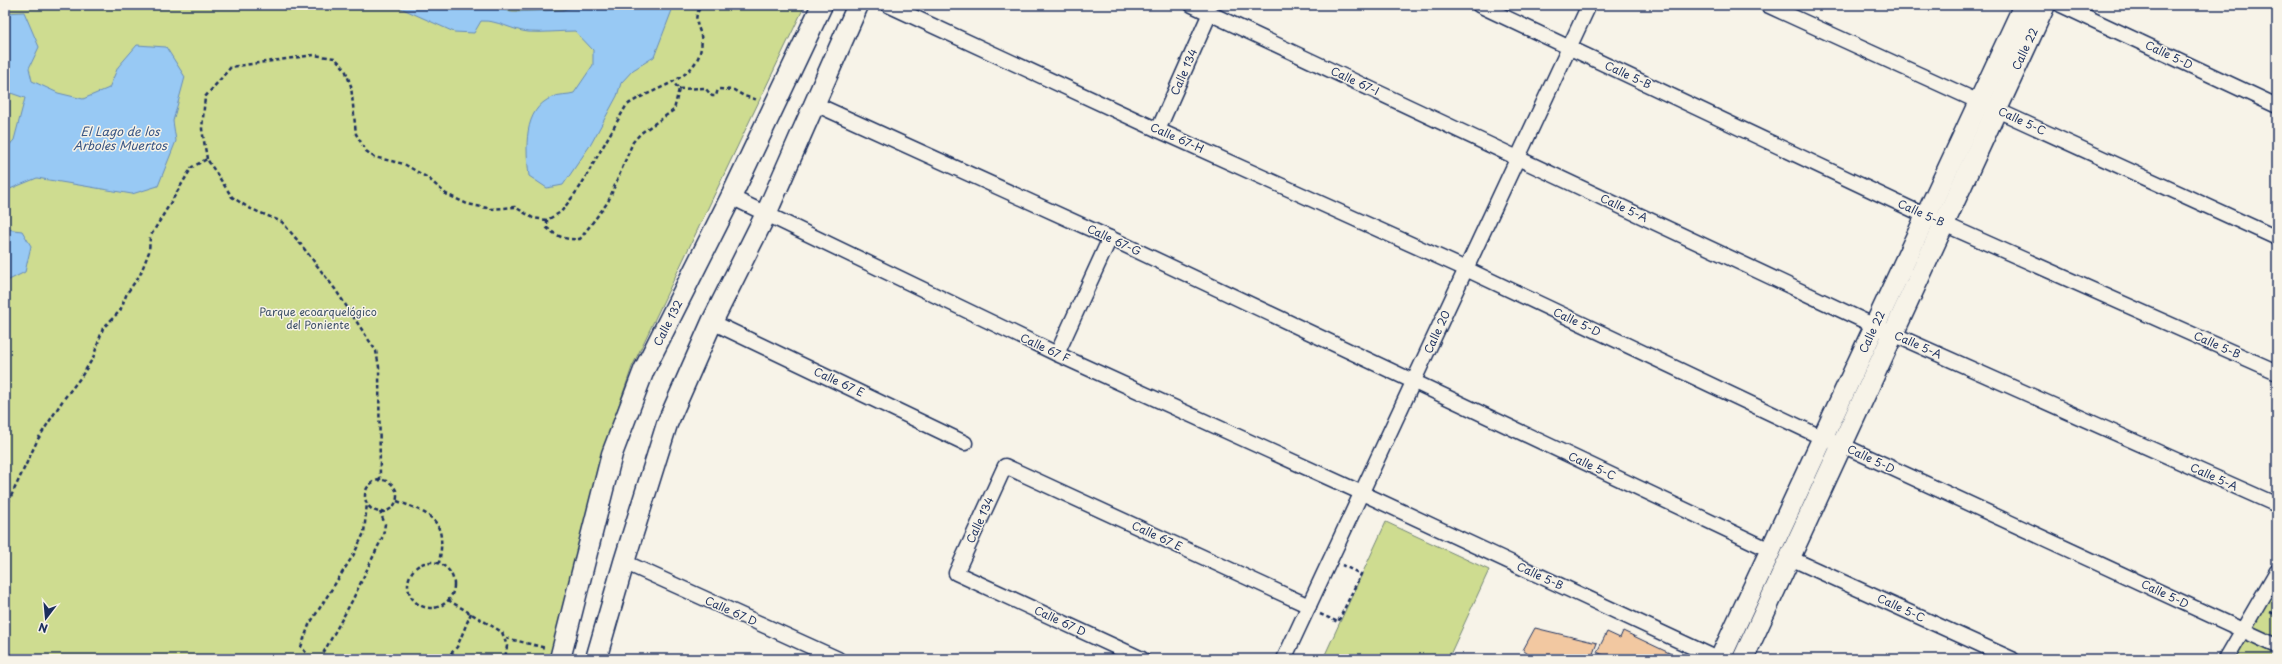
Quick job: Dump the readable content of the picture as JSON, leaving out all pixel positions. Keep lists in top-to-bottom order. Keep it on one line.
{"streets":{"street":["Calle 22","Calle 5-D","Calle 134","Calle 5-B","Calle 67-I","Calle 5-C","Calle 67-H","Calle 5-A","Calle 67-G","Calle 132","Calle 20","Calle 67 F","Calle 67 E","Calle 67 D"]},"crossings":[["Calle 22","Calle 5-D"],["Calle 22","Calle 5-B"],["Calle 22","Calle 5-C"],["Calle 22","Calle 5-A"],["Calle 5-D","Calle 67-H"],["Calle 5-D","Calle 20"],["Calle 134","Calle 67-I"],["Calle 134","Calle 67-H"],["Calle 134","Calle 67 E"],["Calle 134","Calle 67 D"],["Calle 5-B","Calle 20"],["Calle 5-B","Calle 67 F"],["Calle 67-I","Calle 5-A"],["Calle 67-I","Calle 20"],["Calle 5-C","Calle 67-G"],["Calle 5-C","Calle 20"],["Calle 67-H","Calle 20"],["Calle 5-A","Calle 20"],["Calle 67-G","Calle 20"],["Calle 132","Calle 67 F"],["Calle 20","Calle 67 F"],["Calle 20","Calle 67 E"]],"water":["El Lago de los Arboles Muertos"],"parks":["Parque ecoarquelógico del Poniente"],"north":"bottom"}
